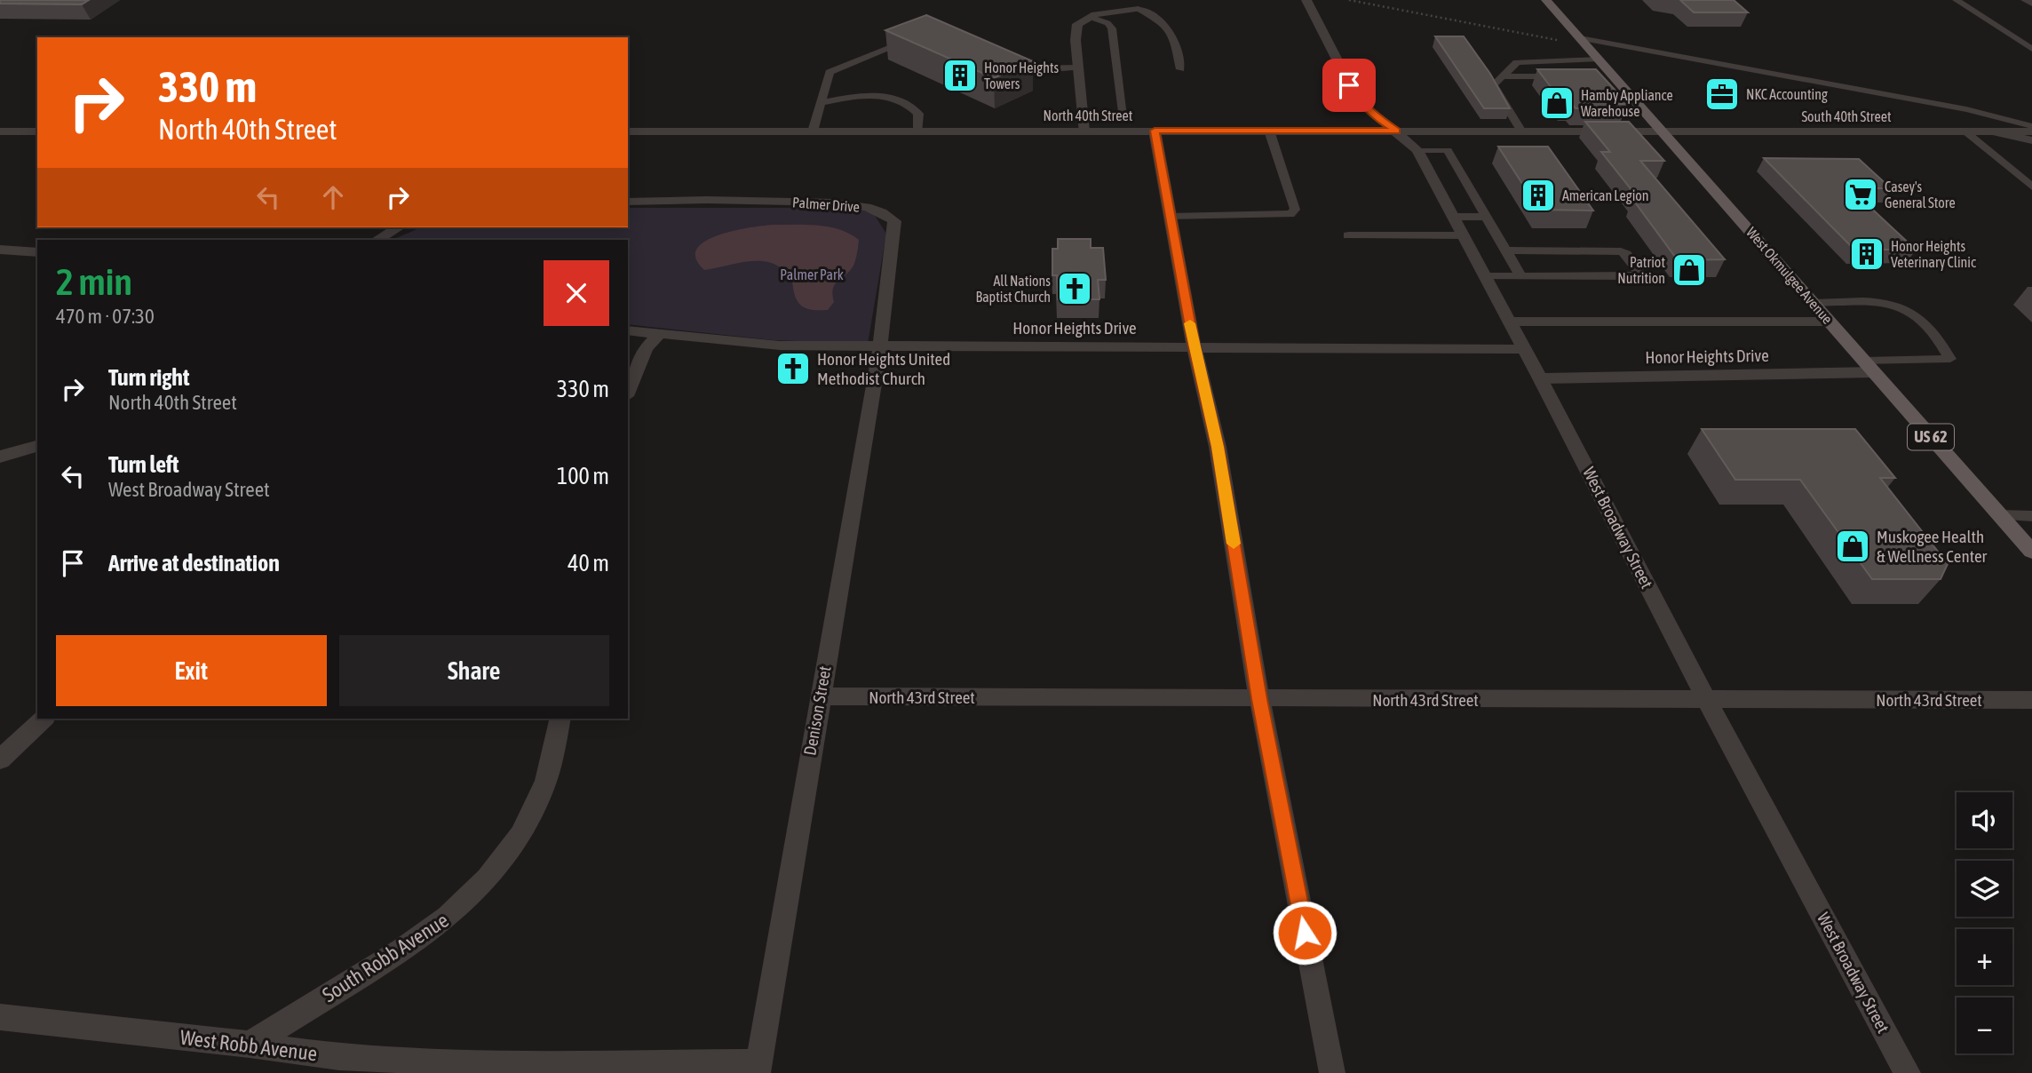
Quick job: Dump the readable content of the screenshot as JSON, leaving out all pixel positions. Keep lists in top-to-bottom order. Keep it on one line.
{"streets":{"main road":["West Okmulgee Avenue","US 62"],"street":["North 40th Street","South 40th Street","Palmer Drive","Honor Heights Drive","West Broadway Street","North 43rd Street","Denison Street","South Robb Avenue","West Robb Avenue"]},"crossings":[["North 40th Street","South 40th Street"],["North 40th Street","West Okmulgee Avenue"],["North 40th Street","West Broadway Street"],["South 40th Street","West Okmulgee Avenue"],["Palmer Drive","Honor Heights Drive"],["Palmer Drive","Denison Street"],["West Okmulgee Avenue","Honor Heights Drive"],["Honor Heights Drive","West Broadway Street"],["Honor Heights Drive","Denison Street"],["West Broadway Street","North 43rd Street"],["North 43rd Street","Denison Street"],["Denison Street","West Robb Avenue"],["South Robb Avenue","West Robb Avenue"]],"parks":["Palmer Park"],"places":{"building":["Honor Heights Towers","American Legion","Honor Heights Veterinary Clinic"],"office":["NKC Accounting"],"shop":["Hamby Appliance Warehouse","Patriot Nutrition","Muskogee Health & Wellness Center"],"supermarket":["Casey's General Store"],"church":["All Nations Baptist Church","Honor Heights United Methodist Church"]},"page":{"turn":["330 m","North 40th Street"],"heading":["2 min","470 m · 07:30"],"list":[{"name":"Turn right","note":"North 40th Street","value":"330 m"},{"name":"Turn left","note":"West Broadway Street","value":"100 m"},{"name":"Arrive at destination","value":"40 m"}],"buttons":["Exit","Share"],"map_buttons":["+","−"]}}
